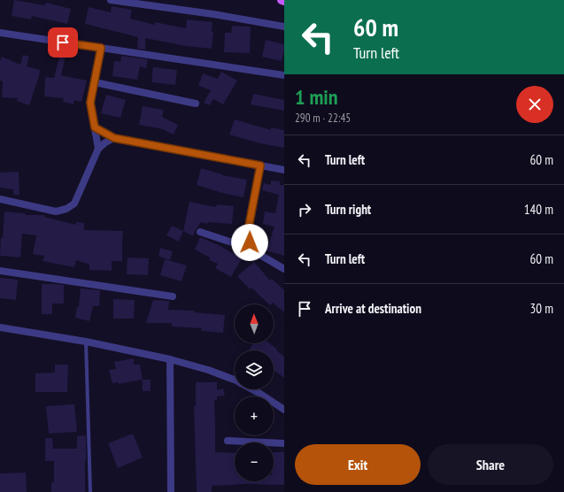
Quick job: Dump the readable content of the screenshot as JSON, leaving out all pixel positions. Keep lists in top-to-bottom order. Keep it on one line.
{"north":"top","page":{"turn":["60 m","Turn left"],"heading":["1 min","290 m · 22:45"],"list":[{"name":"Turn left","value":"60 m"},{"name":"Turn right","value":"140 m"},{"name":"Turn left","value":"60 m"},{"name":"Arrive at destination","value":"30 m"}],"map_buttons":["+","−"],"buttons":["Exit","Share"]}}
